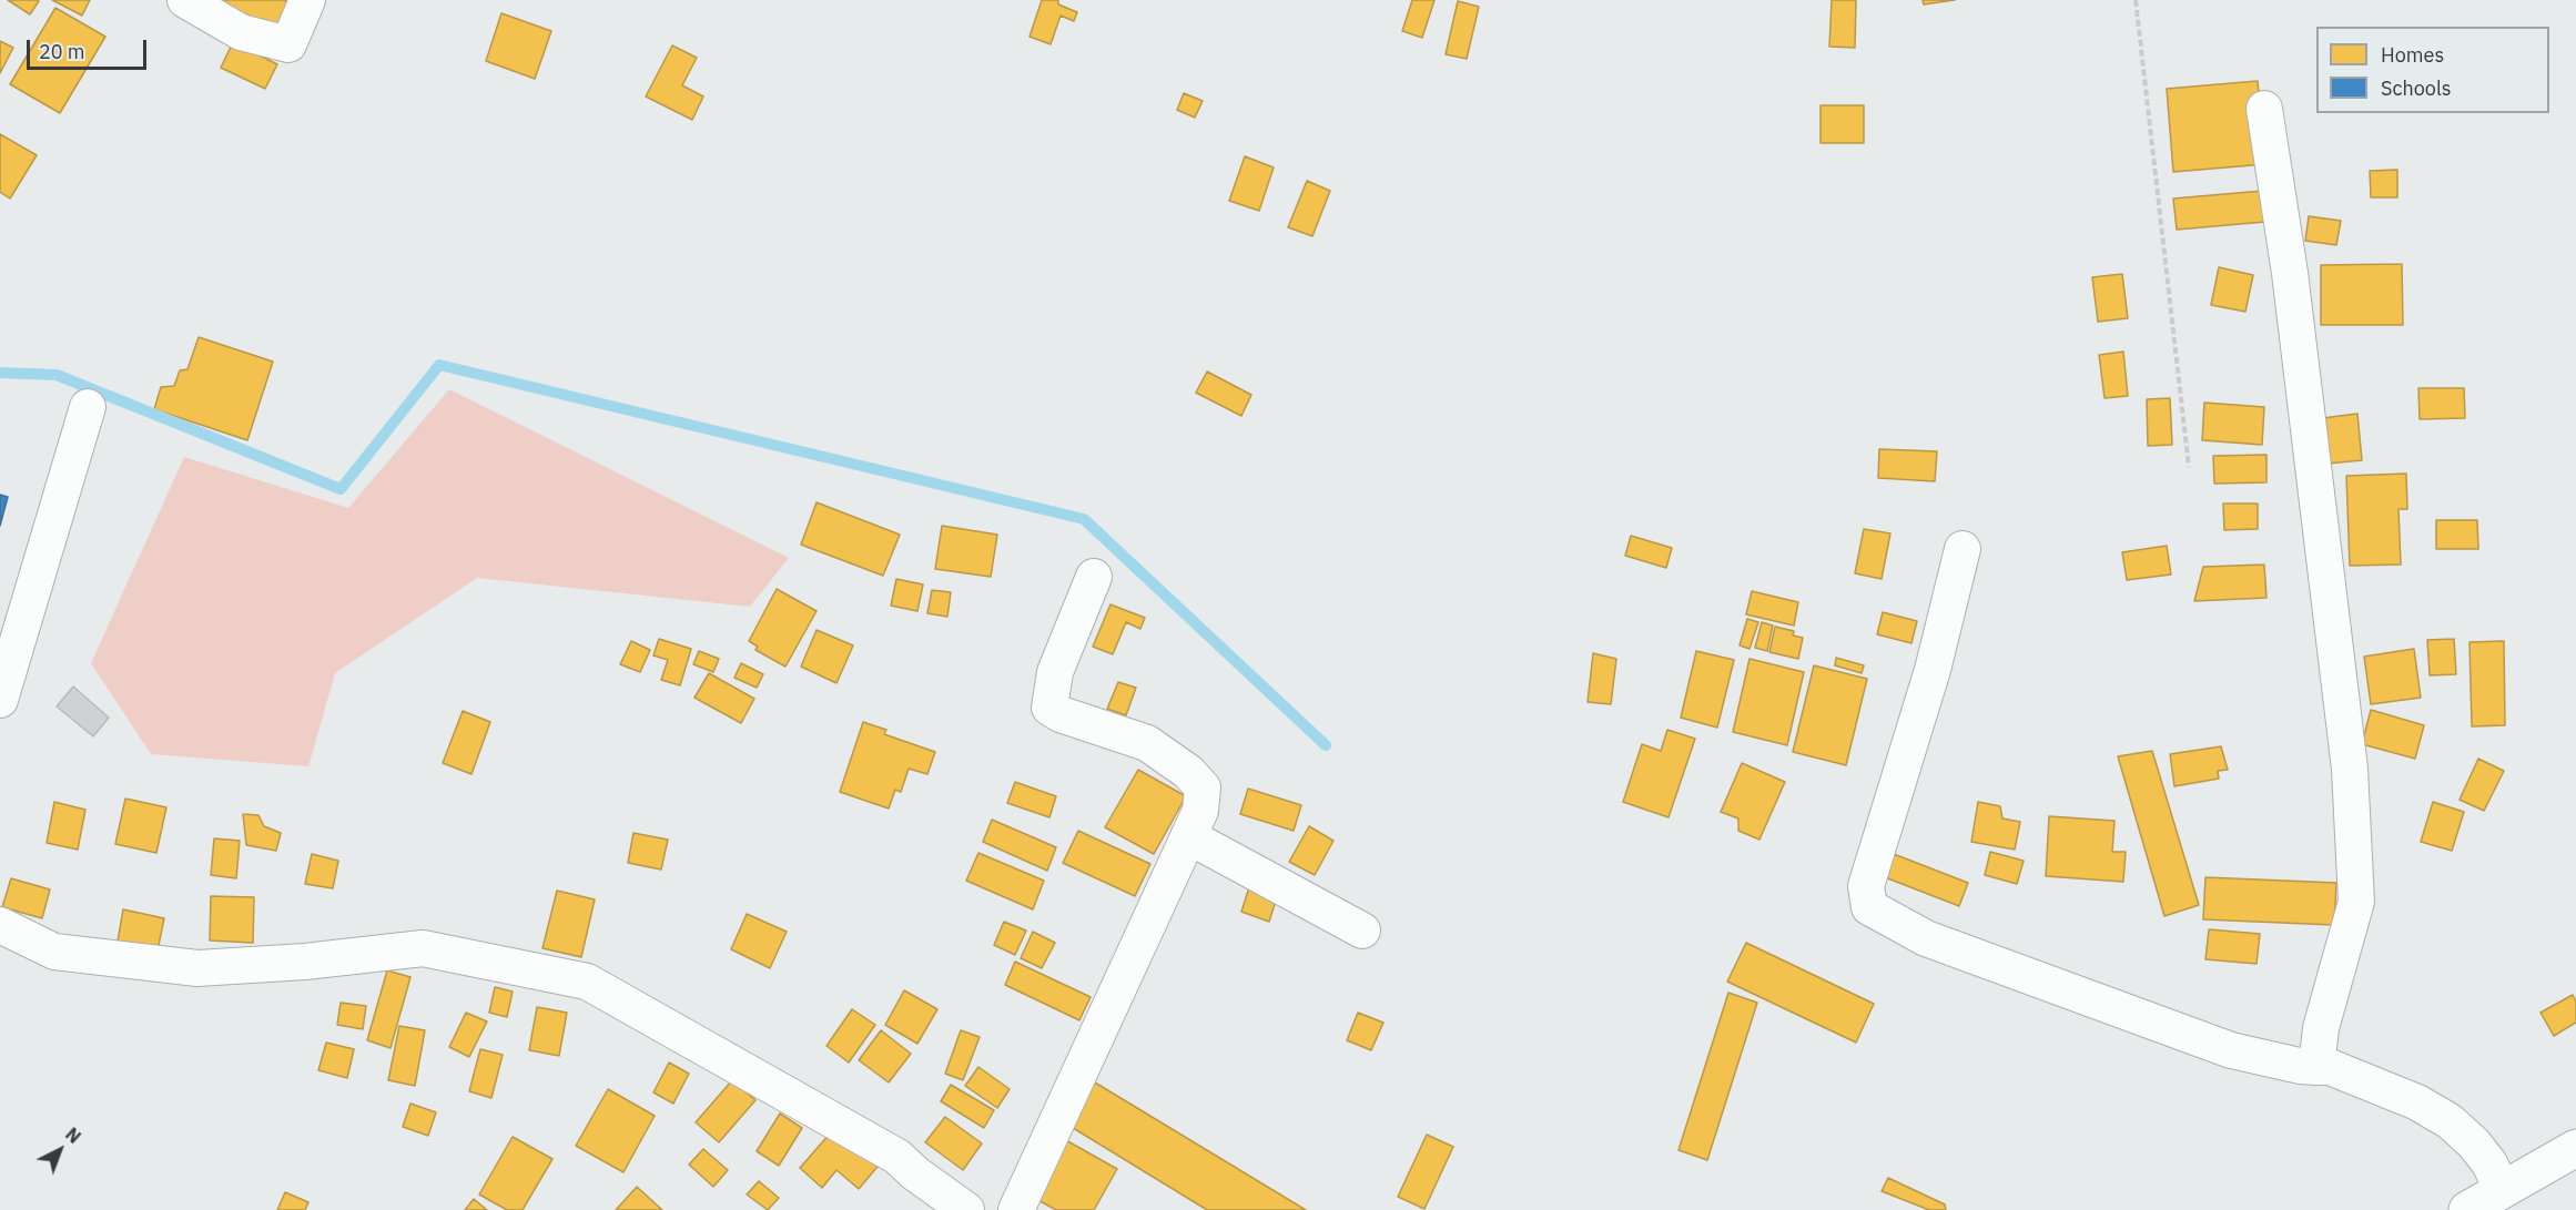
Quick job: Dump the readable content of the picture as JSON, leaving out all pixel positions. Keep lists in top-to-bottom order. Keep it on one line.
{"legend":["Homes","Schools"],"scale_bar":"20 m","north":"top right"}
